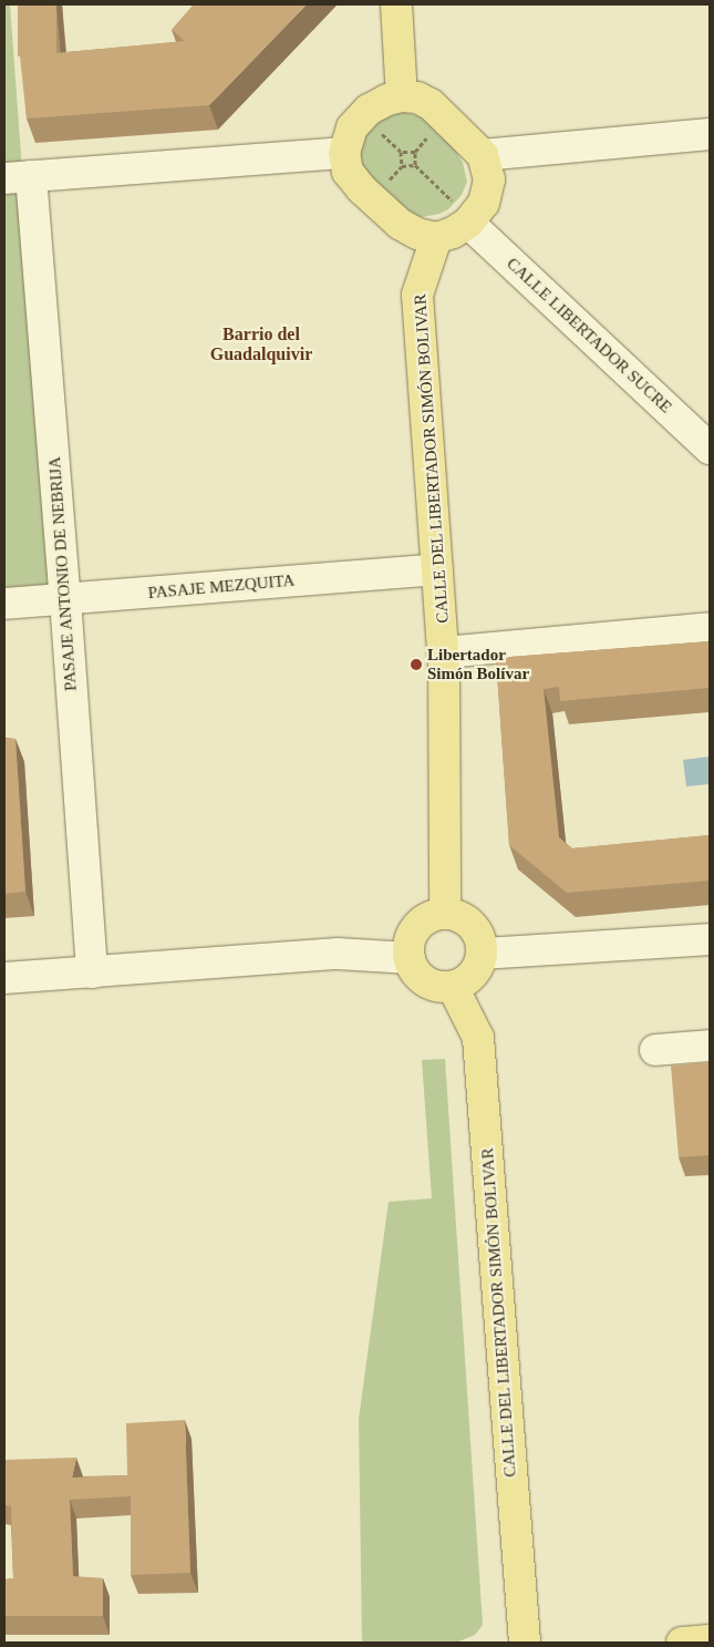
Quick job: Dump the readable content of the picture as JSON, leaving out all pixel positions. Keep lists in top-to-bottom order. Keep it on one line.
{"streets":{"main road":["CALLE DEL LIBERTADOR SIMÓN BOLIVAR"],"street":["CALLE LIBERTADOR SUCRE","PASAJE ANTONIO DE NEBRIJA","PASAJE MEZQUITA"]},"crossings":[["CALLE DEL LIBERTADOR SIMÓN BOLIVAR","PASAJE MEZQUITA"],["PASAJE ANTONIO DE NEBRIJA","PASAJE MEZQUITA"]],"districts":["Barrio del Guadalquivir"],"places":["Libertador Simón Bolívar"]}
